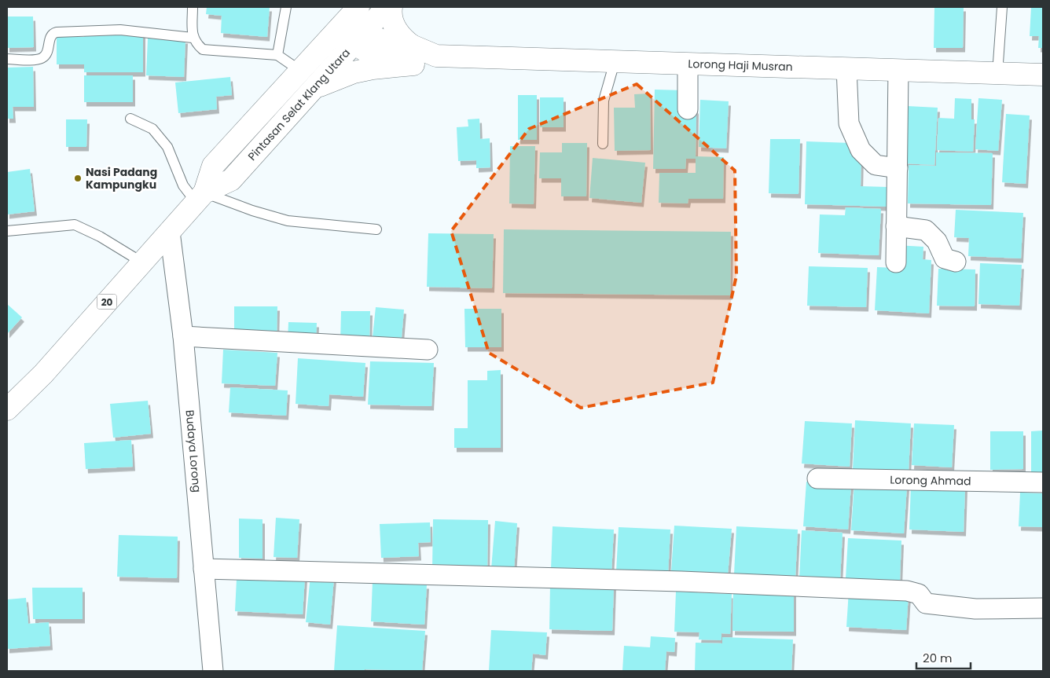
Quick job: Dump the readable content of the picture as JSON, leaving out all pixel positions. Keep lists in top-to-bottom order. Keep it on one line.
{"streets":{"main road":["Lorong Haji Musran","Pintasan Selat Klang Utara","20"],"street":["Budaya Lorong","Lorong Ahmad"]},"crossings":[["Lorong Haji Musran","Pintasan Selat Klang Utara"],["Pintasan Selat Klang Utara","Budaya Lorong"]],"places":["Nasi Padang Kampungku"],"scale_bar":"20 m"}
